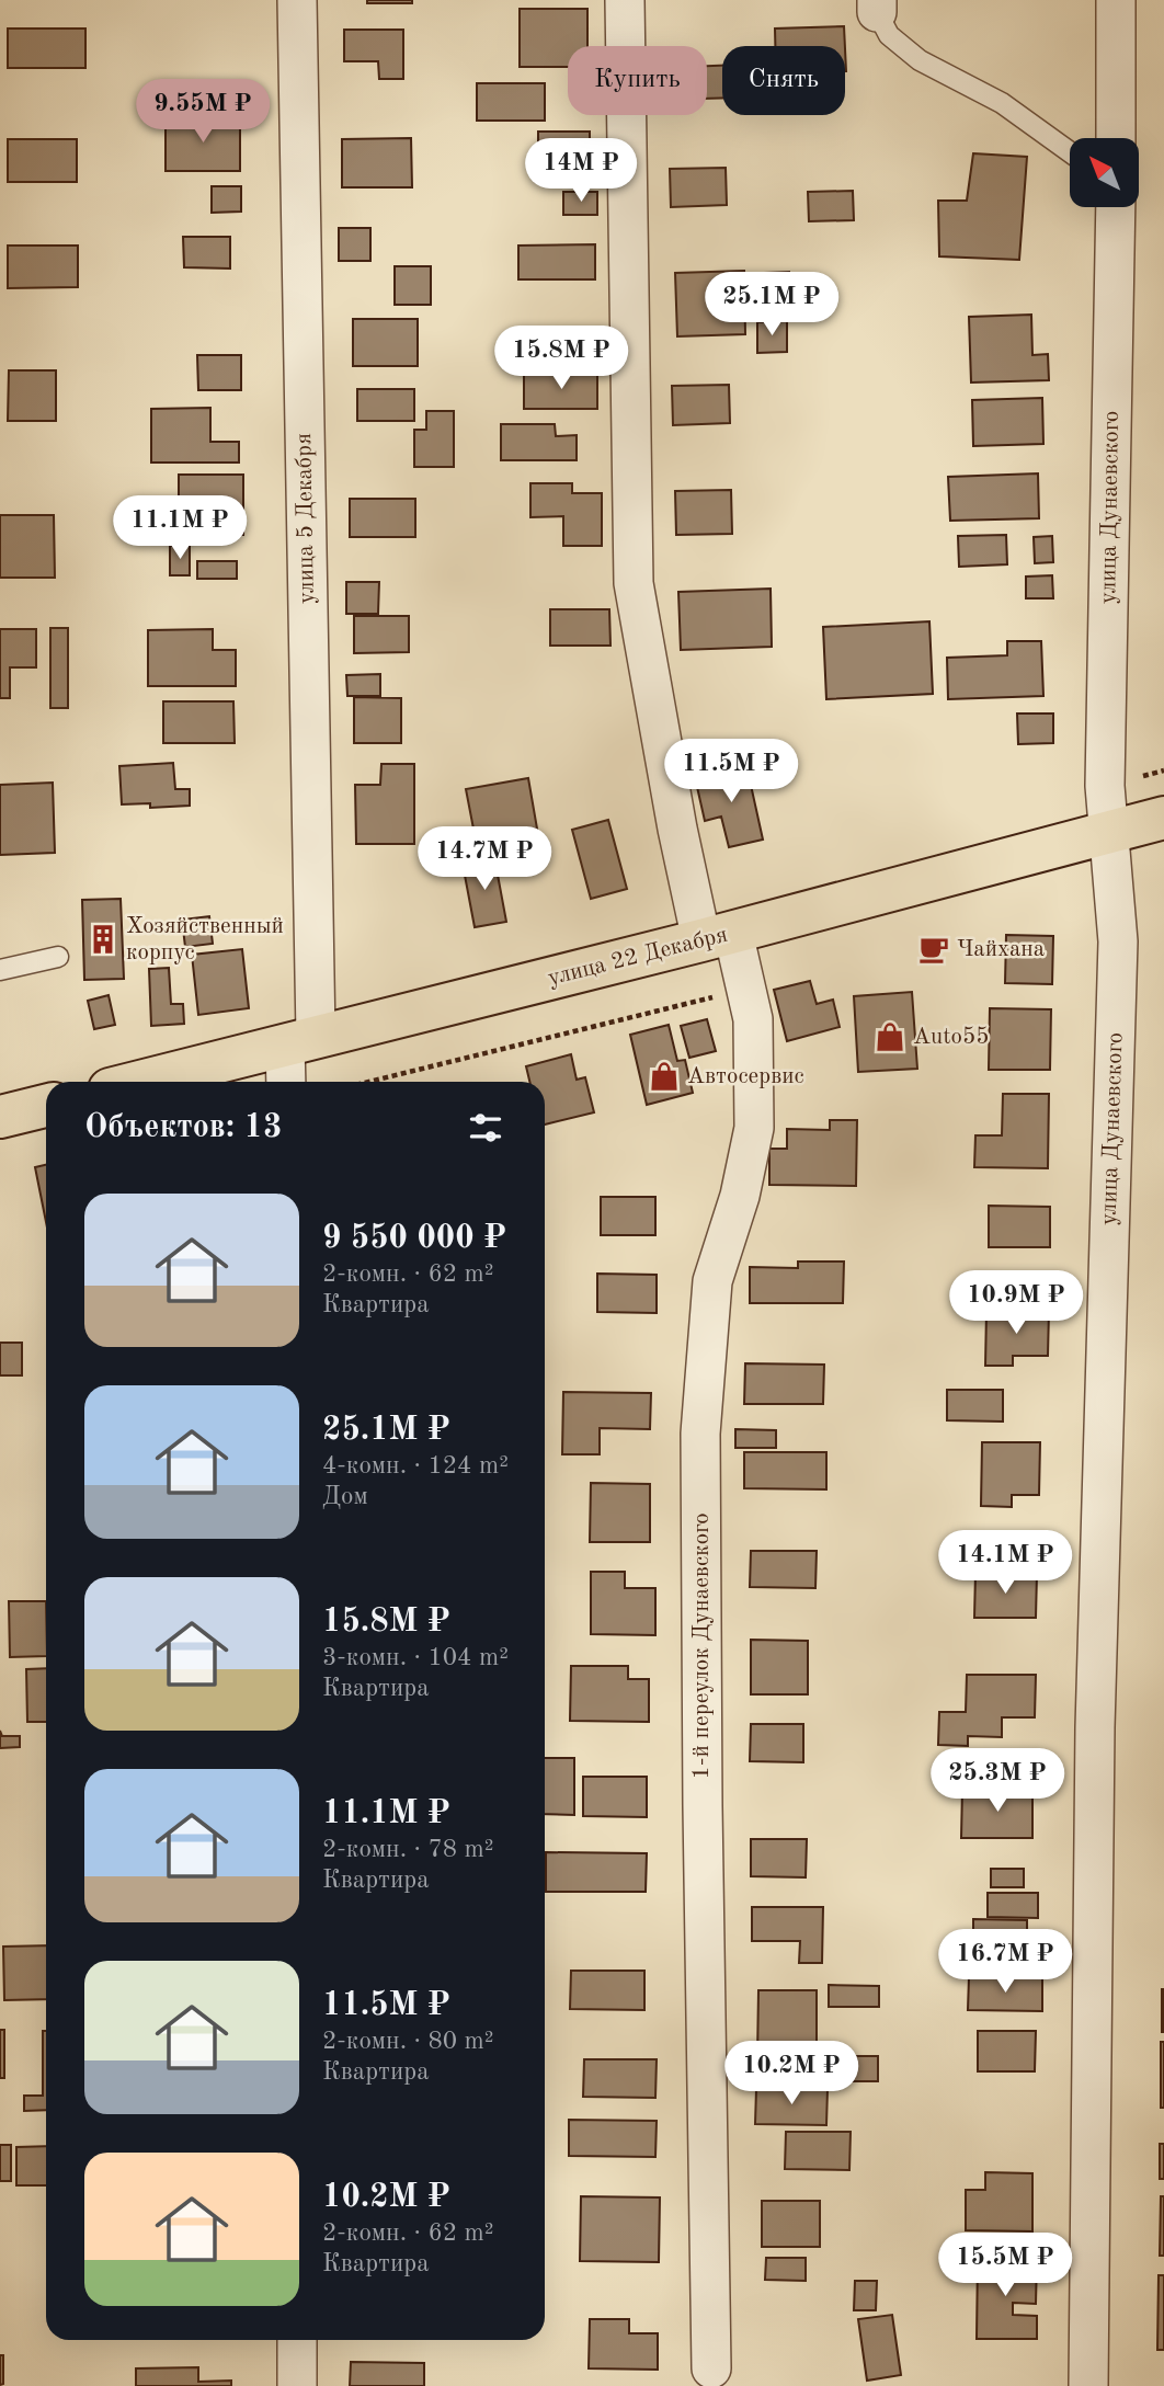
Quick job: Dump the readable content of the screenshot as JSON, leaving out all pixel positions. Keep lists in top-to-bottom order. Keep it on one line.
{"streets":{"main road":["улица 22 Декабря"],"street":["улица Дунаевского","улица 5 Декабря","1-й переулок Дунаевского"]},"crossings":[["улица Дунаевского","улица 22 Декабря"],["улица 5 Декабря","улица 22 Декабря"],["улица 22 Декабря","1-й переулок Дунаевского"]],"places":{"building":["Хозяйственный корпус"],"cafe":["Чайхана"],"shop":["Auto55","Автосервис"]},"north":"top left","page":{"chip":["Купить","Снять"],"price":["9.55M ₽","14M ₽","25.1M ₽","15.8M ₽","11.1M ₽","11.5M ₽","14.7M ₽","10.9M ₽","14.1M ₽","25.3M ₽","16.7M ₽","10.2M ₽","15.5M ₽"],"heading":"Объектов: 13","list":[{"name":"9 550 000 ₽","note":"2-комн. · 62 m² · Квартира"},{"name":"25.1M ₽","note":"4-комн. · 124 m² · Дом"},{"name":"15.8M ₽","note":"3-комн. · 104 m² · Квартира"},{"name":"11.1M ₽","note":"2-комн. · 78 m² · Квартира"},{"name":"11.5M ₽","note":"2-комн. · 80 m² · Квартира"},{"name":"10.2M ₽","note":"2-комн. · 62 m² · Квартира"}]}}
